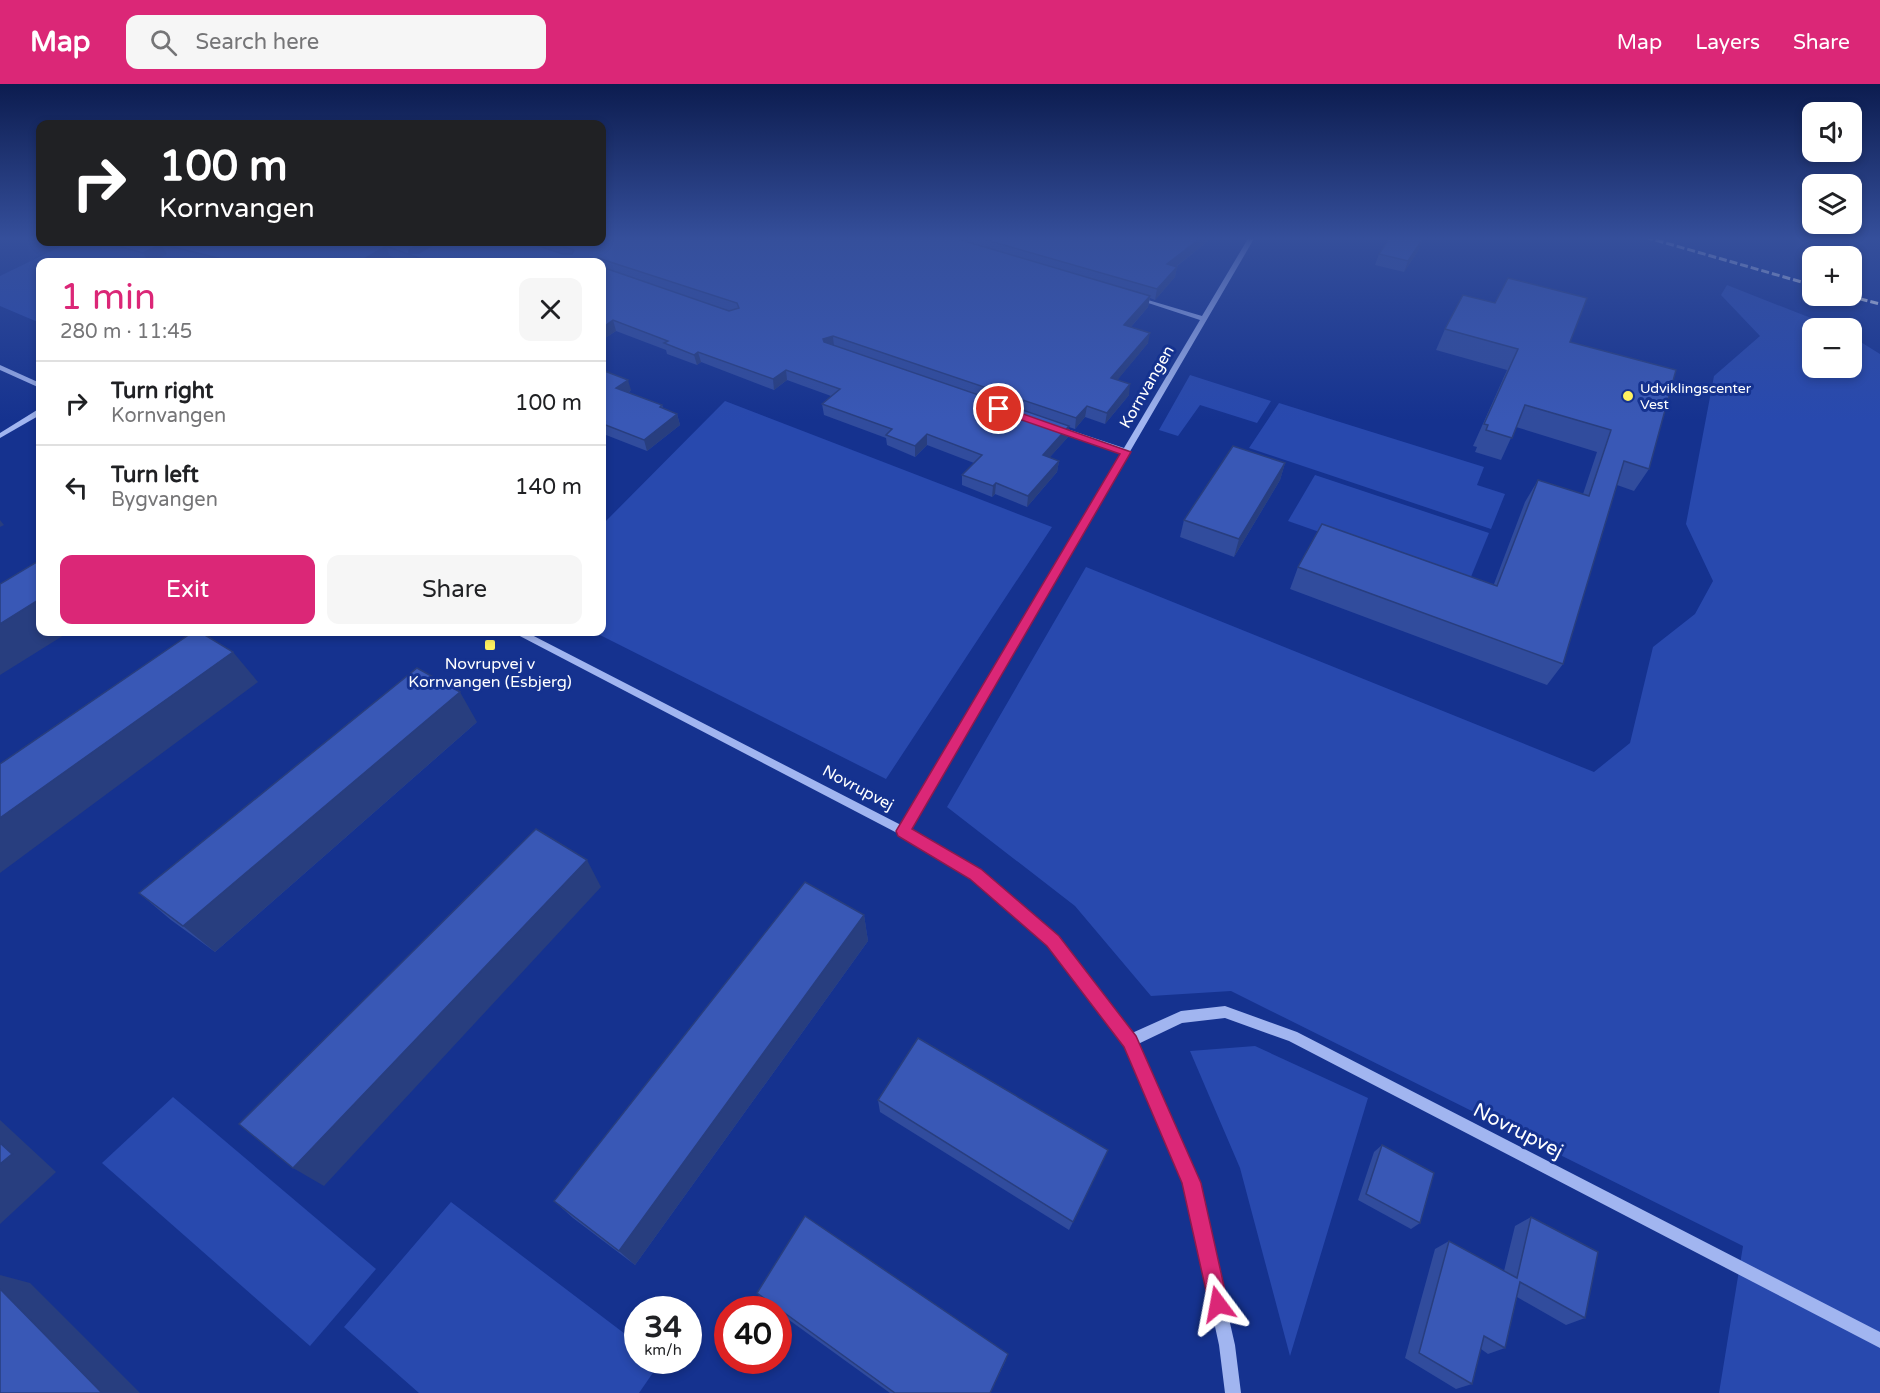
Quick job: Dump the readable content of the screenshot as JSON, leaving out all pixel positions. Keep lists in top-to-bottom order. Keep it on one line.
{"streets":{"street":["Kornvangen","Novrupvej"]},"crossings":[["Kornvangen","Novrupvej"]],"places":{"other":["Udviklingscenter Vest"],"transit":["Novrupvej v Kornvangen (Esbjerg)"]},"page":{"header":"Map","search":"Search here","nav":["Map","Layers","Share"],"map_buttons":["+","−"],"turn":["100 m","Kornvangen"],"heading":["1 min","280 m · 11:45"],"list":[{"name":"Turn right","note":"Kornvangen","value":"100 m"},{"name":"Turn left","note":"Bygvangen","value":"140 m"}],"buttons":["Exit","Share"],"speed":"34 km/h","limit":"40"}}
